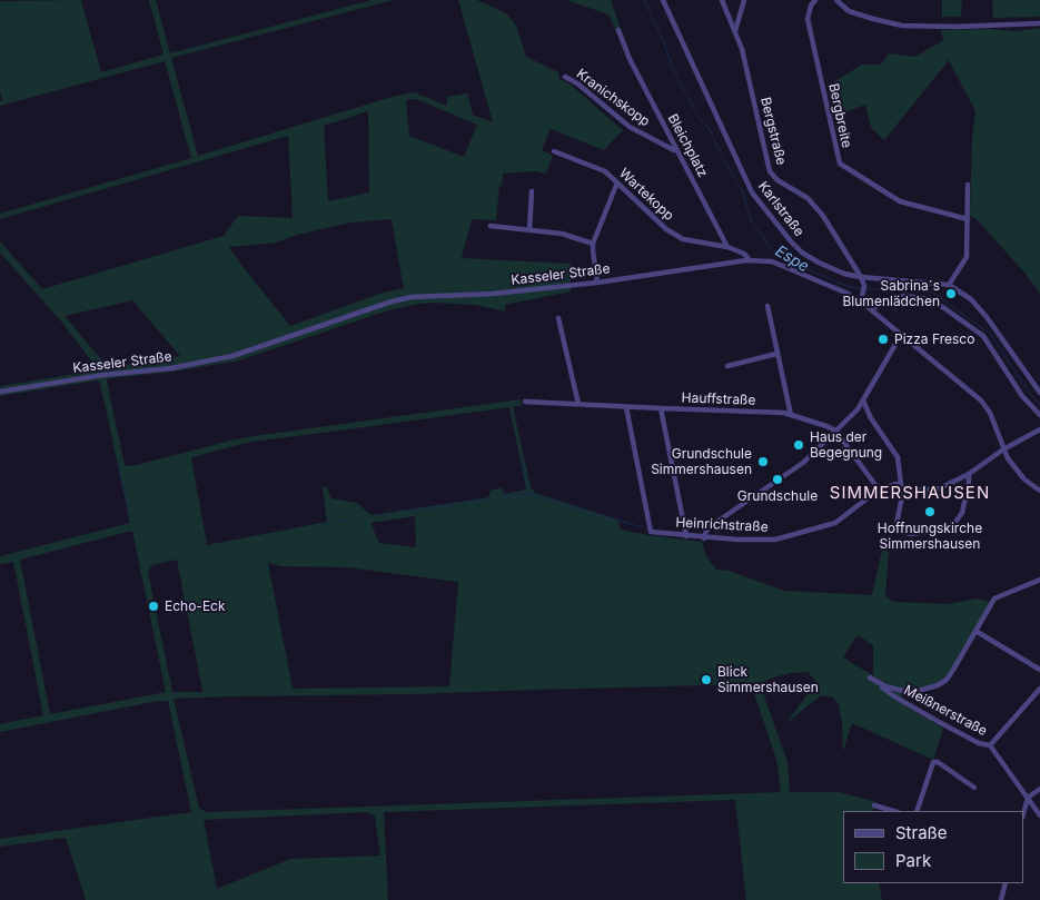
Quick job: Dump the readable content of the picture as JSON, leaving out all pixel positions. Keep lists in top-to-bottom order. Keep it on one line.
{"streets":{"street":["Kranichskopp","Bergbreite","Bergstraße","Bleichplatz","Wartekopp","Karlstraße","Kasseler Straße","Hauffstraße","Heinrichstraße","Meißnerstraße"]},"crossings":[["Kranichskopp","Bleichplatz"],["Bergstraße","Karlstraße"],["Bergstraße","Kasseler Straße"],["Bleichplatz","Wartekopp"],["Hauffstraße","Heinrichstraße"]],"districts":["SIMMERSHAUSEN"],"water":["Espe"],"places":["Sabrina´s Blumenlädchen","Pizza Fresco","Haus der Begegnung","Grundschule Simmershausen","Grundschule","Hoffnungskirche Simmershausen","Echo-Eck","Blick Simmershausen"],"legend":["Straße","Park"]}
